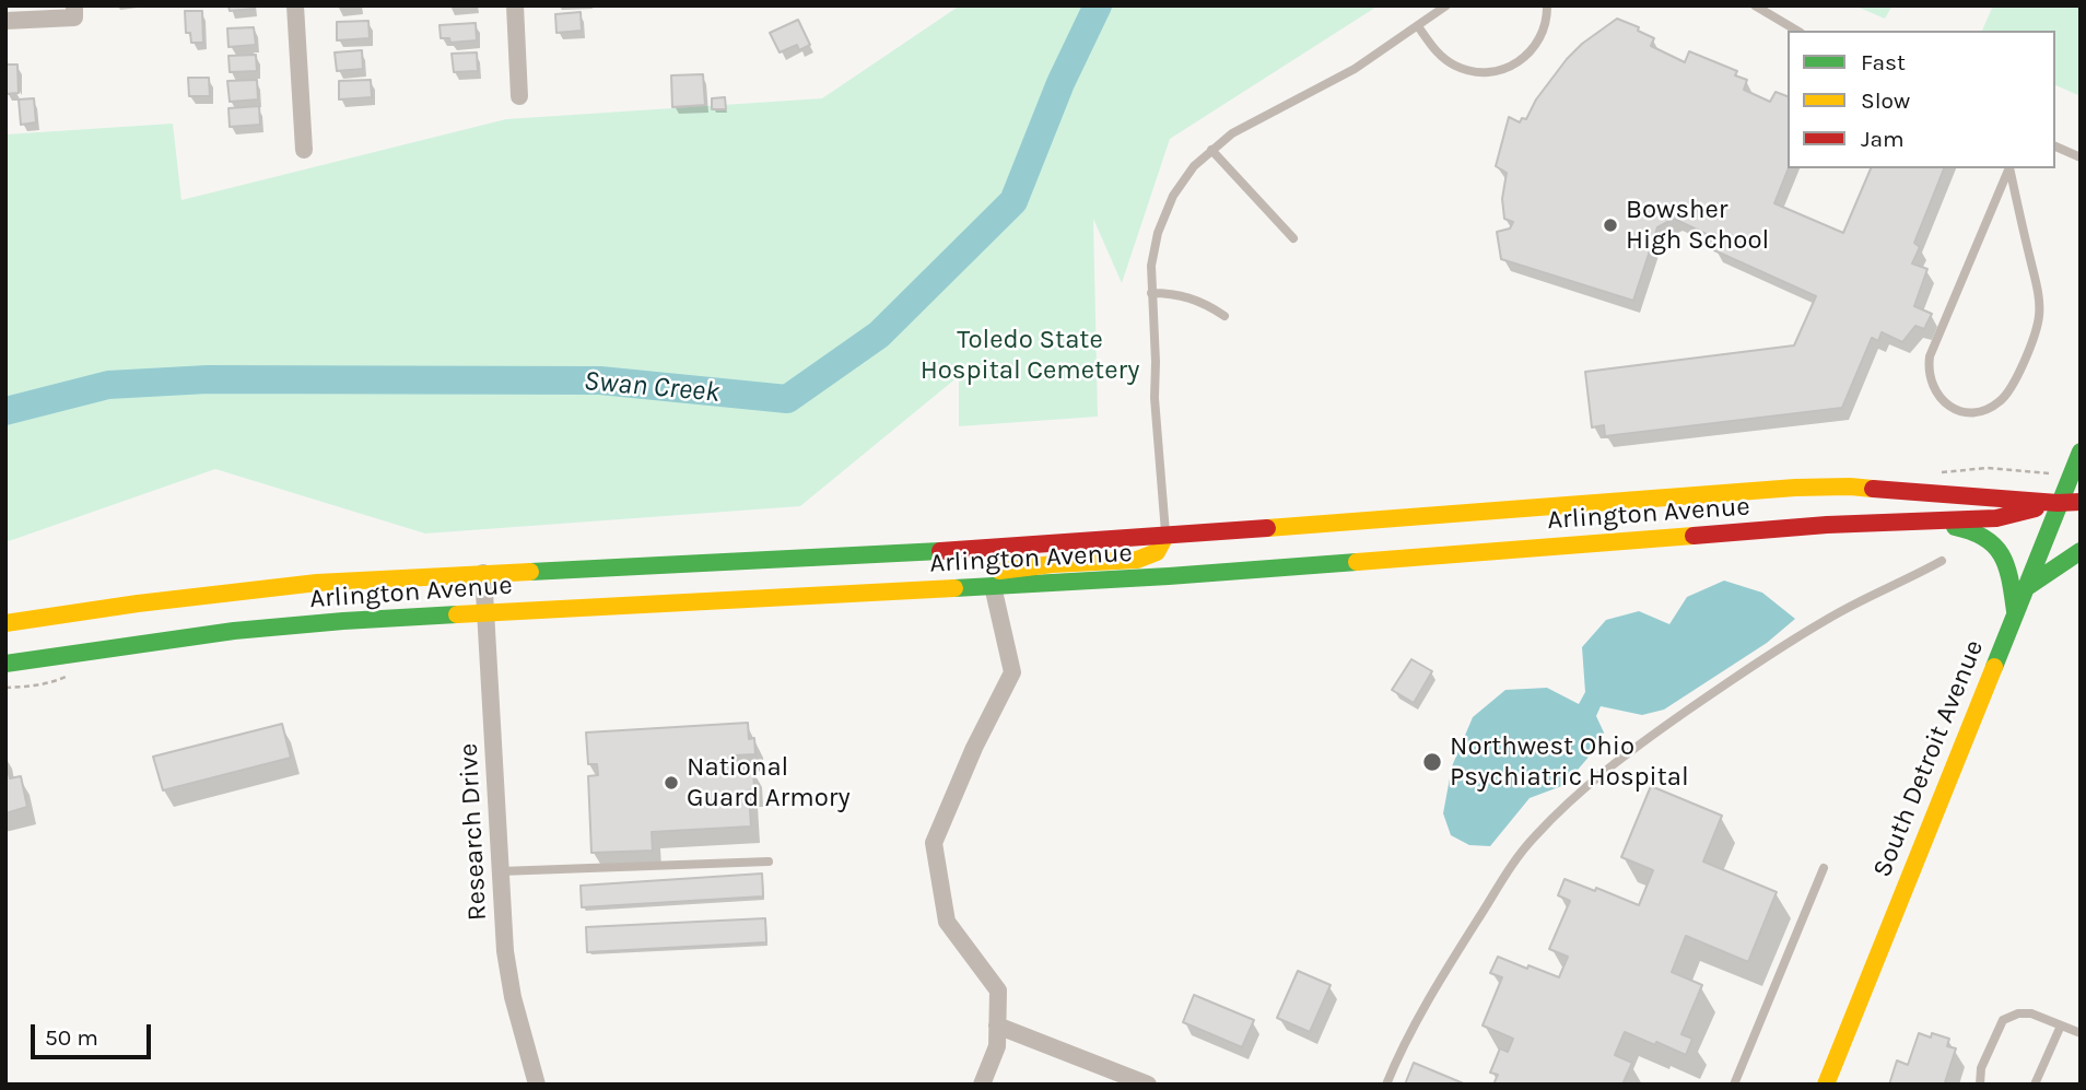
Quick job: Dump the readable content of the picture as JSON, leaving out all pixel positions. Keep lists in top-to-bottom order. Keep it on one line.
{"streets":{"street":["Arlington Avenue","South Detroit Avenue","Research Drive"]},"crossings":[["Arlington Avenue","South Detroit Avenue"],["Arlington Avenue","Research Drive"]],"water":["Swan Creek"],"parks":["Toledo State Hospital Cemetery"],"places":["Bowsher High School","Northwest Ohio Psychiatric Hospital","National Guard Armory"],"legend":["Fast","Slow","Jam"],"scale_bar":"50 m"}
